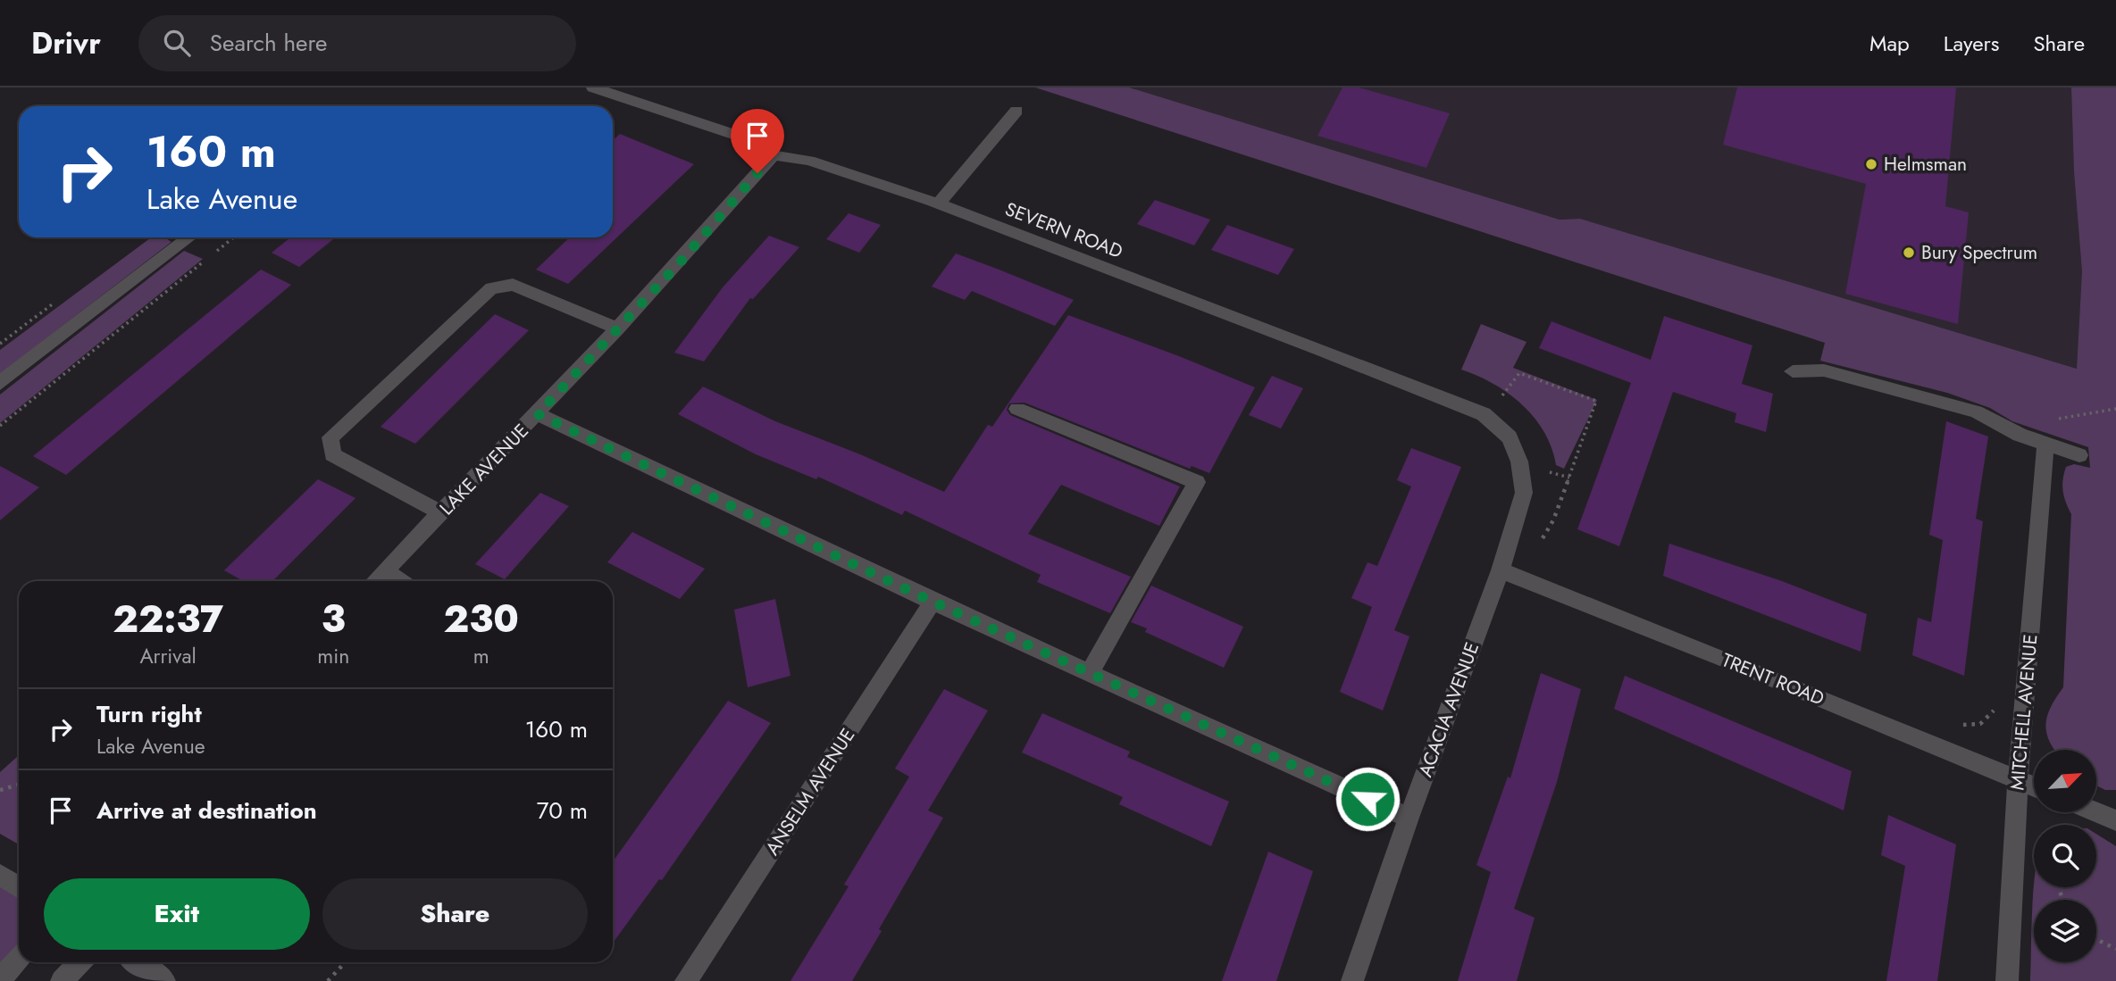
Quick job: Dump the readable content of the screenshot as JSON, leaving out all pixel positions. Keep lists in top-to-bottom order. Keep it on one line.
{"streets":{"street":["SEVERN ROAD","LAKE AVENUE","TRENT ROAD","ACACIA AVENUE","MITCHELL AVENUE","ANSELM AVENUE"]},"crossings":[["SEVERN ROAD","LAKE AVENUE"],["SEVERN ROAD","ACACIA AVENUE"],["TRENT ROAD","ACACIA AVENUE"],["TRENT ROAD","MITCHELL AVENUE"]],"places":["Helmsman","Bury Spectrum"],"north":"top right","page":{"header":"Drivr","search":"Search here","nav":["Map","Layers","Share"],"turn":["160 m","Lake Avenue"],"eta":["22:37","Arrival","3","min","230","m"],"list":[{"name":"Turn right","note":"Lake Avenue","value":"160 m"},{"name":"Arrive at destination","value":"70 m"}],"buttons":["Exit","Share"]}}
